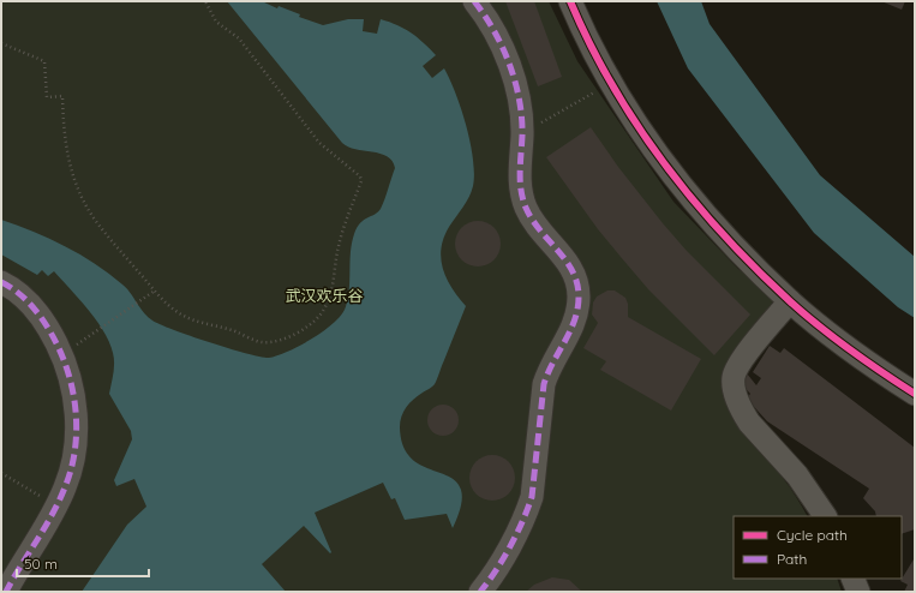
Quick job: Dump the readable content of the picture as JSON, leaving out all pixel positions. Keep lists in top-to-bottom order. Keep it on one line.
{"parks":["武汉欢乐谷"],"legend":["Cycle path","Path"],"scale_bar":"50 m"}
